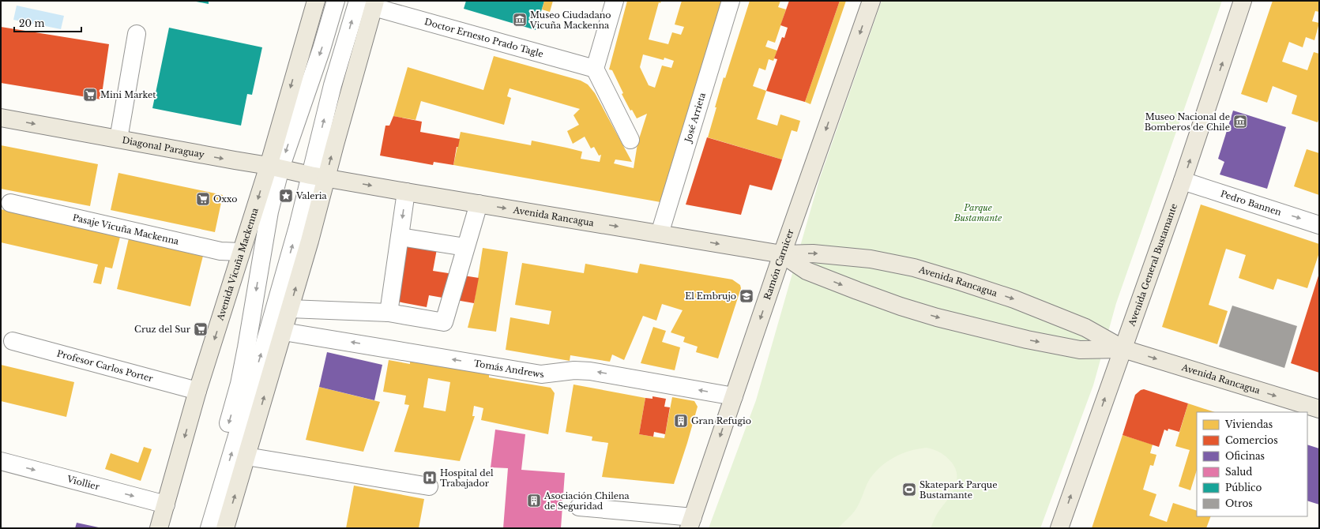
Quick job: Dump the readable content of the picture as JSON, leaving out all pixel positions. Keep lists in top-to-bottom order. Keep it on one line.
{"streets":{"main road":["Diagonal Paraguay","Avenida Rancagua","Ramón Carnicer","Avenida Vicuña Mackenna","Avenida General Bustamante"],"street":["Doctor Ernesto Prado Tagle","José Arrieta","Pedro Bannen","Pasaje Vicuña Mackenna","Profesor Carlos Porter","Tomás Andrews","Viollier"]},"crossings":[["José Arrieta","Avenida Rancagua"],["Diagonal Paraguay","Avenida Rancagua"],["Diagonal Paraguay","Avenida Vicuña Mackenna"],["Pedro Bannen","Avenida General Bustamante"],["Avenida Rancagua","Ramón Carnicer"],["Avenida Rancagua","Avenida General Bustamante"],["Pasaje Vicuña Mackenna","Avenida Vicuña Mackenna"],["Ramón Carnicer","Tomás Andrews"],["Avenida Vicuña Mackenna","Profesor Carlos Porter"],["Avenida Vicuña Mackenna","Viollier"]],"one_way":["Diagonal Paraguay","Pedro Bannen","Avenida Rancagua","Ramón Carnicer","Avenida General Bustamante","Viollier"],"parks":["Parque Bustamante"],"places":{"museum":["Museo Ciudadano Vicuña Mackenna","Museo Nacional de Bomberos de Chile"],"supermarket":["Mini Market","Oxxo","Cruz del Sur"],"place":["Valeria"],"school or university":["El Embrujo"],"building":["Gran Refugio","Asociación Chilena de Seguridad"],"hospital":["Hospital del Trabajador"],"sports":["Skatepark Parque Bustamante"]},"legend":["Viviendas","Comercios","Oficinas","Salud","Público","Otros"],"scale_bar":"20 m"}
